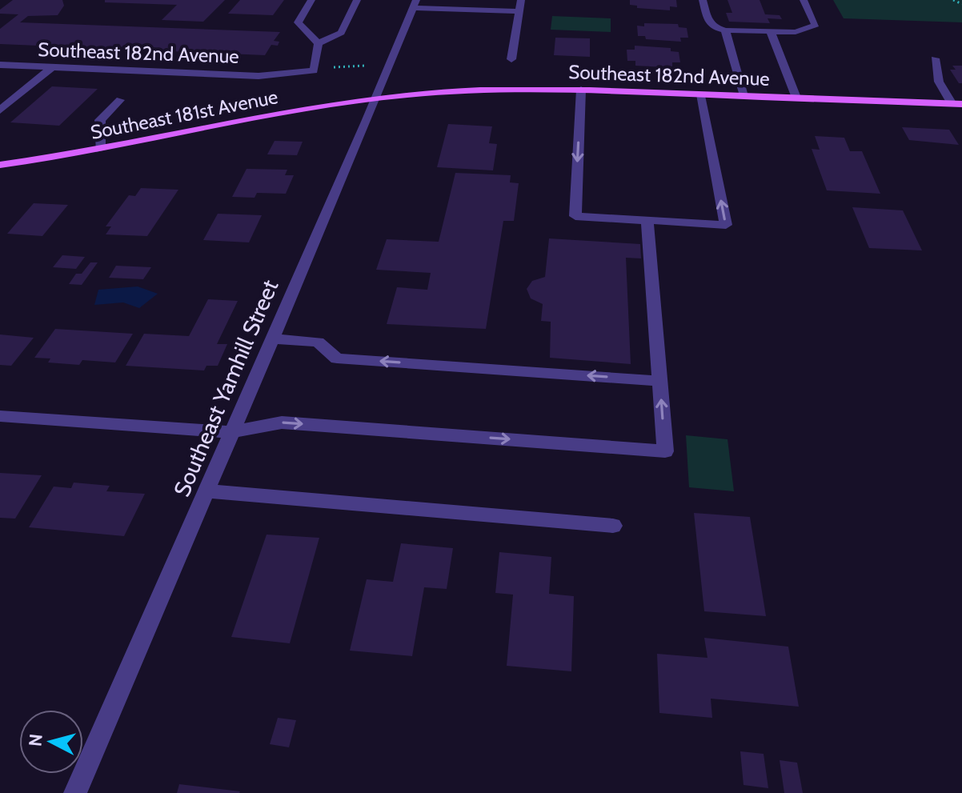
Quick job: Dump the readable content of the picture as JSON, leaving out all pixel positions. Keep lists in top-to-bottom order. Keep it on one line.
{"streets":{"main road":["Southeast 182nd Avenue","Southeast 181st Avenue"],"street":["Southeast Yamhill Street"]},"crossings":[["Southeast 182nd Avenue","Southeast 181st Avenue"],["Southeast 182nd Avenue","Southeast Yamhill Street"],["Southeast 181st Avenue","Southeast Yamhill Street"]],"north":"left"}
